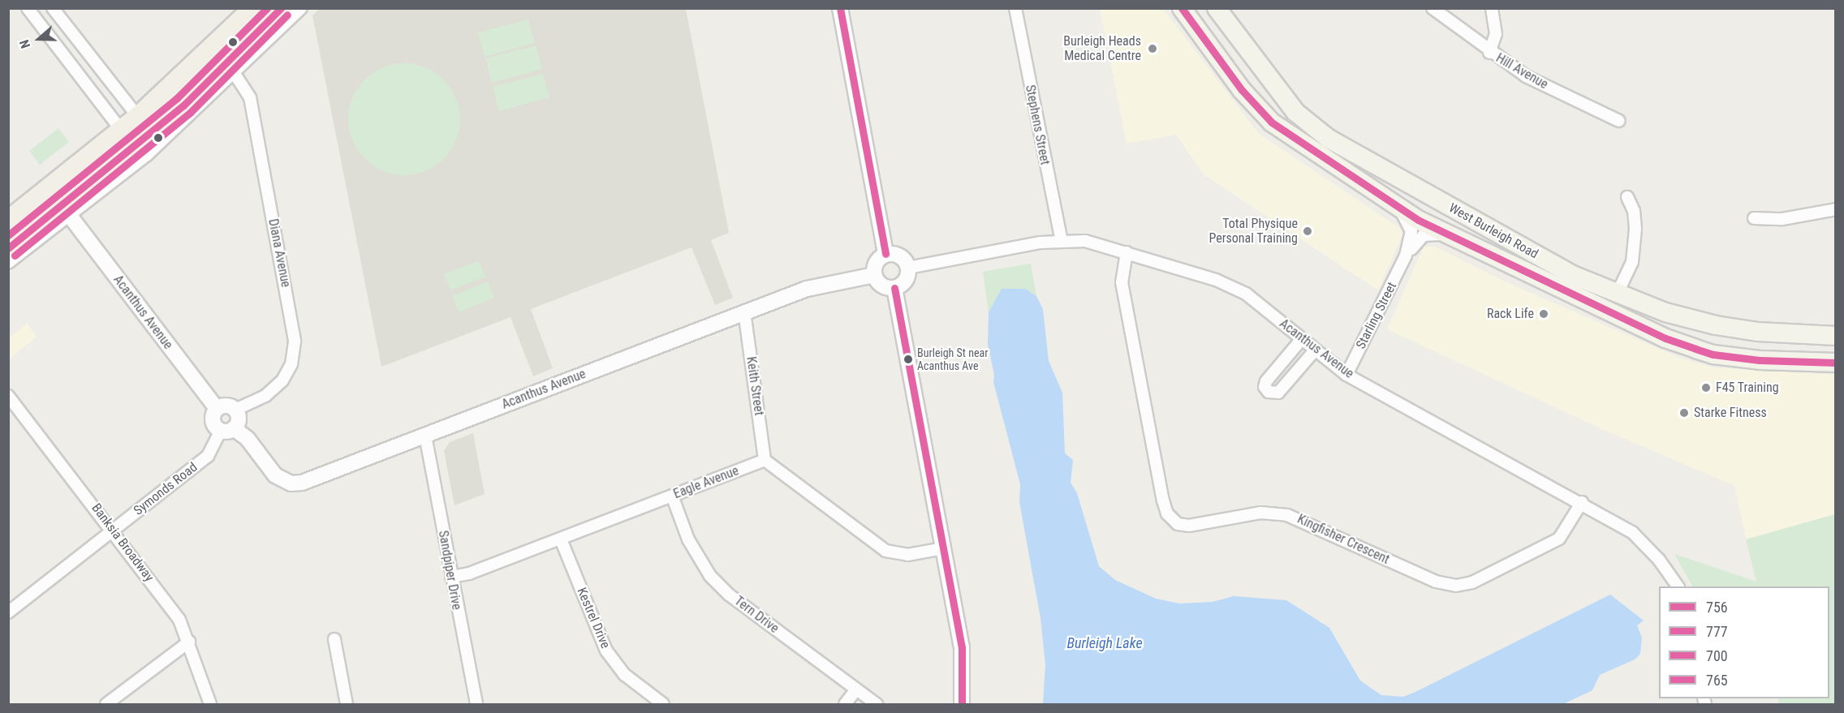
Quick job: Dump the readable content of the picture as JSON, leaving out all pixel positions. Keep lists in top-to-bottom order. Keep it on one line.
{"streets":{"main road":["West Burleigh Road"],"street":["Hill Avenue","Stephens Street","Diana Avenue","Acanthus Avenue","Starling Street","Keith Street","Eagle Avenue","Symonds Road","Kingfisher Crescent","Banksia Broadway","Sandpiper Drive","Tern Drive","Kestrel Drive"]},"crossings":[["Stephens Street","Acanthus Avenue"],["West Burleigh Road","Starling Street"],["Diana Avenue","Acanthus Avenue"],["Diana Avenue","Symonds Road"],["Acanthus Avenue","Starling Street"],["Acanthus Avenue","Keith Street"],["Acanthus Avenue","Symonds Road"],["Acanthus Avenue","Kingfisher Crescent"],["Acanthus Avenue","Sandpiper Drive"],["Keith Street","Eagle Avenue"],["Eagle Avenue","Sandpiper Drive"],["Eagle Avenue","Tern Drive"],["Eagle Avenue","Kestrel Drive"],["Symonds Road","Banksia Broadway"]],"water":["Burleigh Lake"],"places":["Burleigh Heads Medical Centre","Total Physique Personal Training","Rack Life","Burleigh St near Acanthus Ave","F45 Training","Starke Fitness"],"lines":["transit line 756","transit line 777","transit line 765","transit line 700"],"legend":["756","777","700","765"],"north":"left"}
